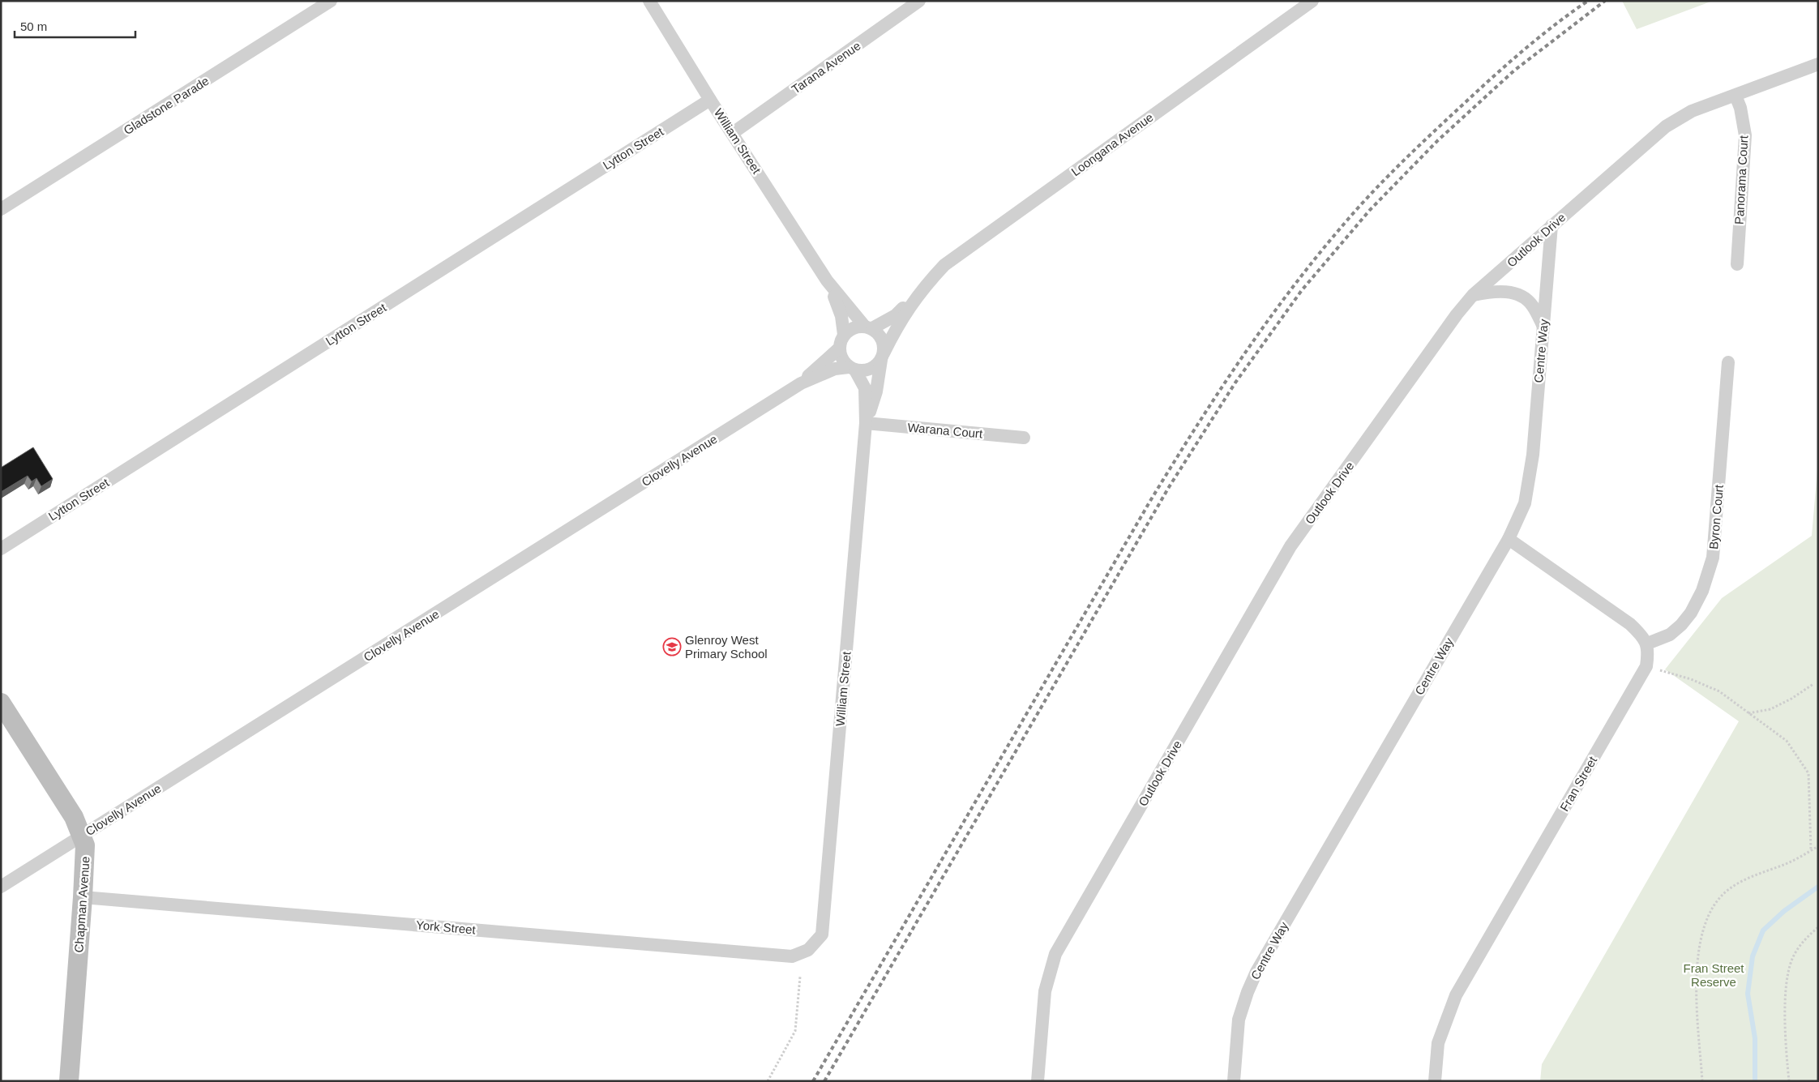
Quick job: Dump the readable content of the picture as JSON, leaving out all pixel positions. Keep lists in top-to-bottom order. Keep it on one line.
{"streets":{"street":["Tarana Avenue","Gladstone Parade","William Street","Loongana Avenue","Lytton Street","Panorama Court","Outlook Drive","Centre Way","Warana Court","Clovelly Avenue","Byron Court","Fran Street","Chapman Avenue","York Street"]},"crossings":[["Tarana Avenue","William Street"],["William Street","Loongana Avenue"],["William Street","Lytton Street"],["William Street","Warana Court"],["William Street","Clovelly Avenue"],["William Street","York Street"],["Loongana Avenue","Clovelly Avenue"],["Panorama Court","Outlook Drive"],["Outlook Drive","Centre Way"],["Clovelly Avenue","Chapman Avenue"],["Byron Court","Fran Street"],["Chapman Avenue","York Street"]],"parks":["Fran Street Reserve"],"places":{"school or university":["Glenroy West Primary School"]},"scale_bar":"50 m"}
